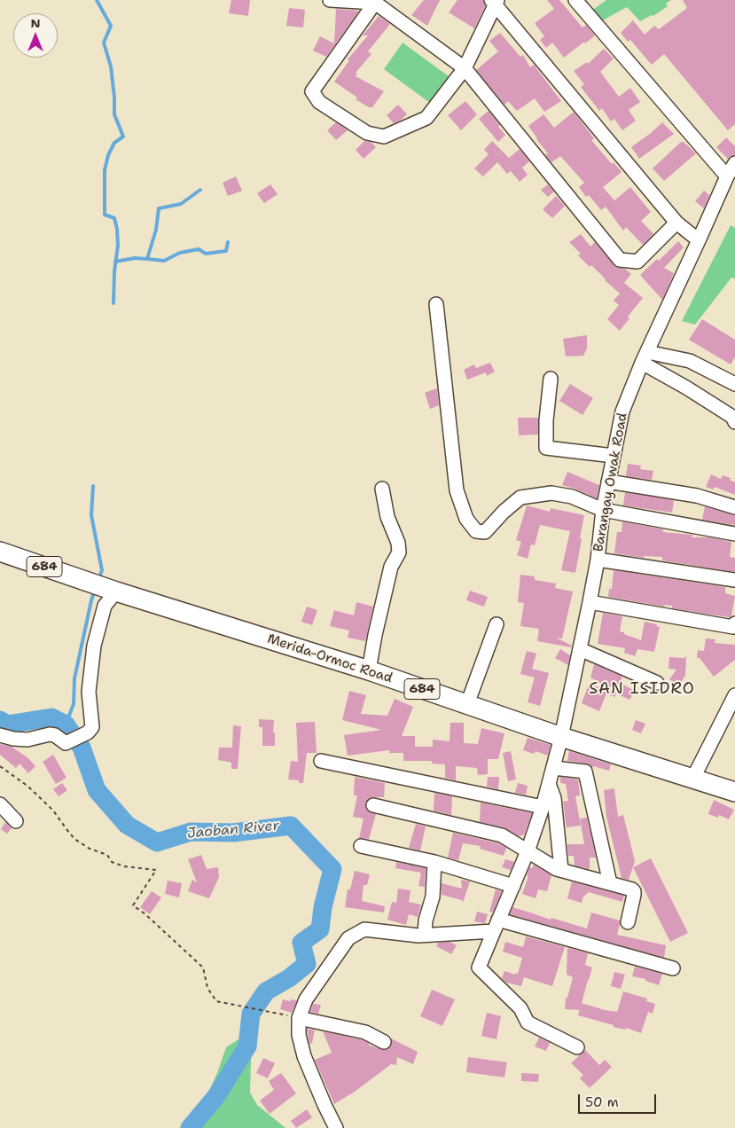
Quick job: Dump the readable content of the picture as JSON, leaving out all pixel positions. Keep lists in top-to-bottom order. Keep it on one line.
{"streets":{"highway":["684","Merida-Ormoc Road"],"street":["Barangay Owak Road"]},"crossings":[["Barangay Owak Road","Merida-Ormoc Road"]],"districts":["SAN ISIDRO"],"water":["Jaoban River"],"scale_bar":"50 m","north":"top"}
